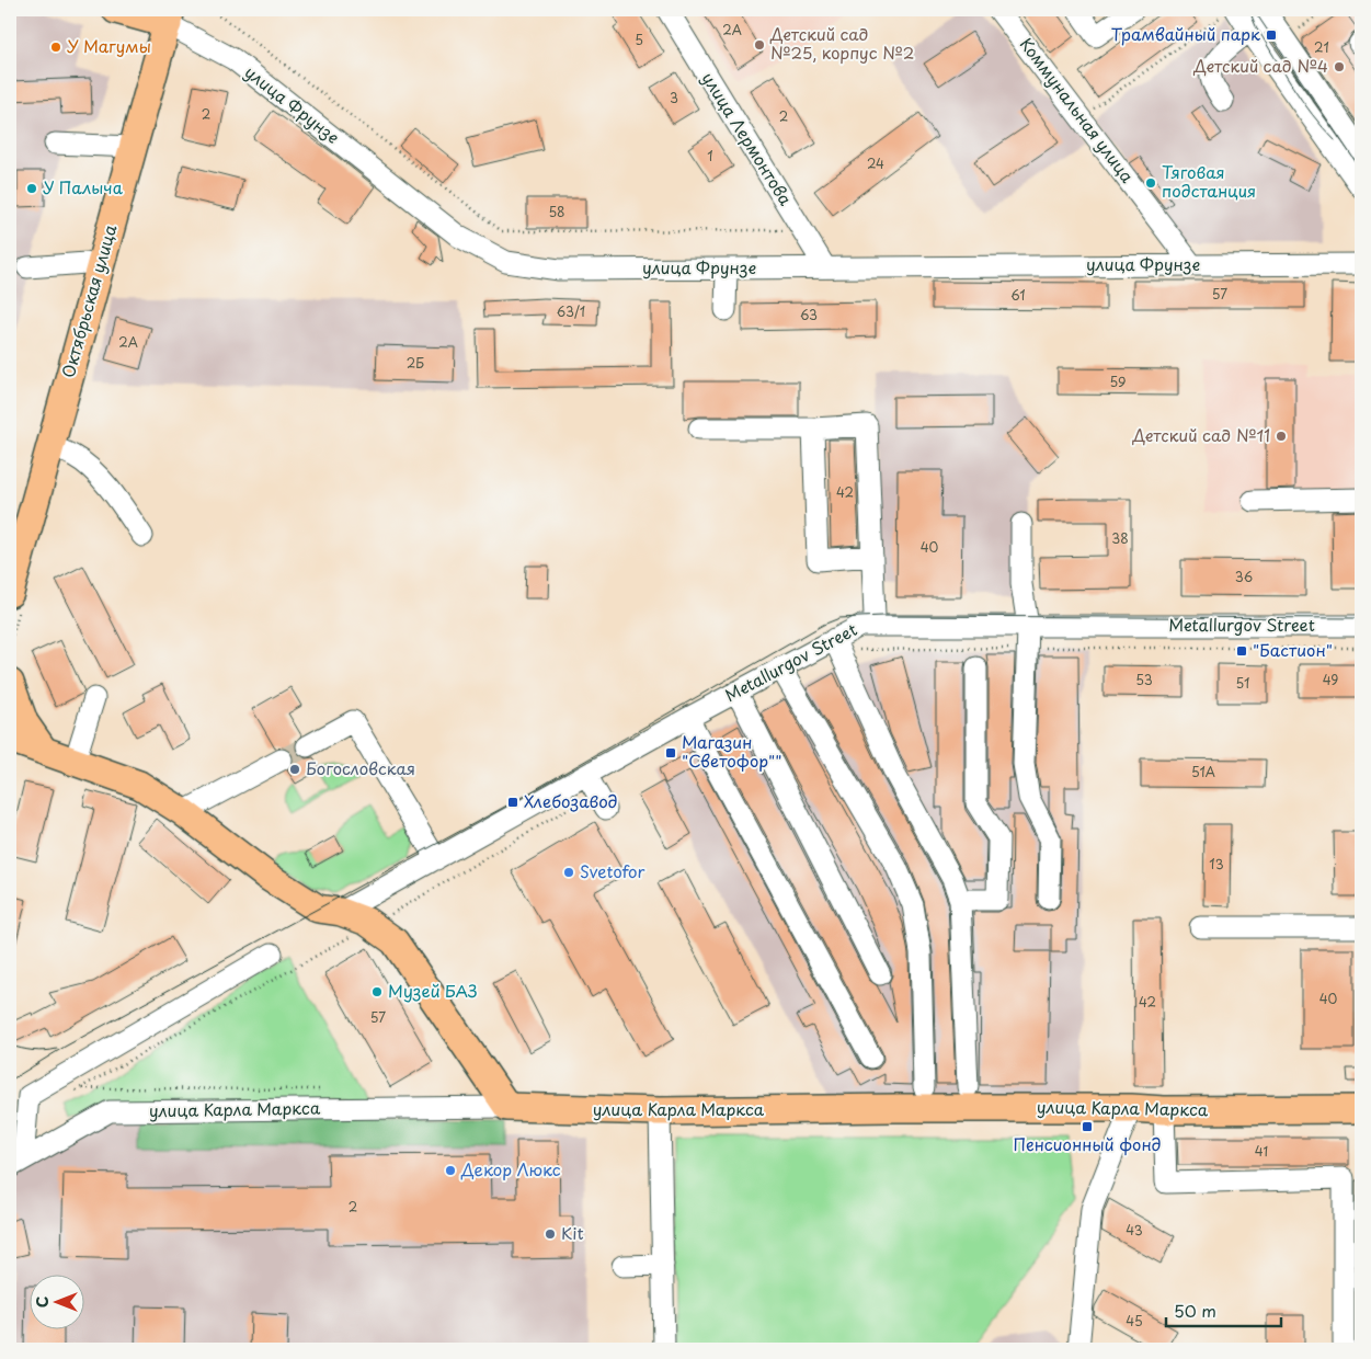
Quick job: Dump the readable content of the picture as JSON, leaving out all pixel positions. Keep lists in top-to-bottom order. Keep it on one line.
{"streets":{"main road":["улица Фрунзе","Октябрьская улица","улица Карла Маркса"],"street":["Коммунальная улица","улица Лермонтова","Metallurgov Street"]},"crossings":[["улица Фрунзе","Коммунальная улица"],["улица Фрунзе","улица Лермонтова"],["улица Фрунзе","Октябрьская улица"]],"places":{"transit":["Трамвайный парк","\"Бастион\"","Магазин \"Светофор\"\"","Хлебозавод","Пенсионный фонд"],"other":["Детский сад №25, корпус №2","У Магумы","Детский сад №4","Тяговая подстанция","У Палыча","Детский сад №11","Богословская","Svetofor","Музей БАЗ","Декор Люкс","Kit"]},"house_numbers":["2А","5","21","3","2","2","1","24","58","57","61","63/1","63","2А","2Б","59","42","38","40","36","53","49","51","51А","13","40","42","57","41","2","43","45"],"scale_bar":"50 m","north":"left"}
